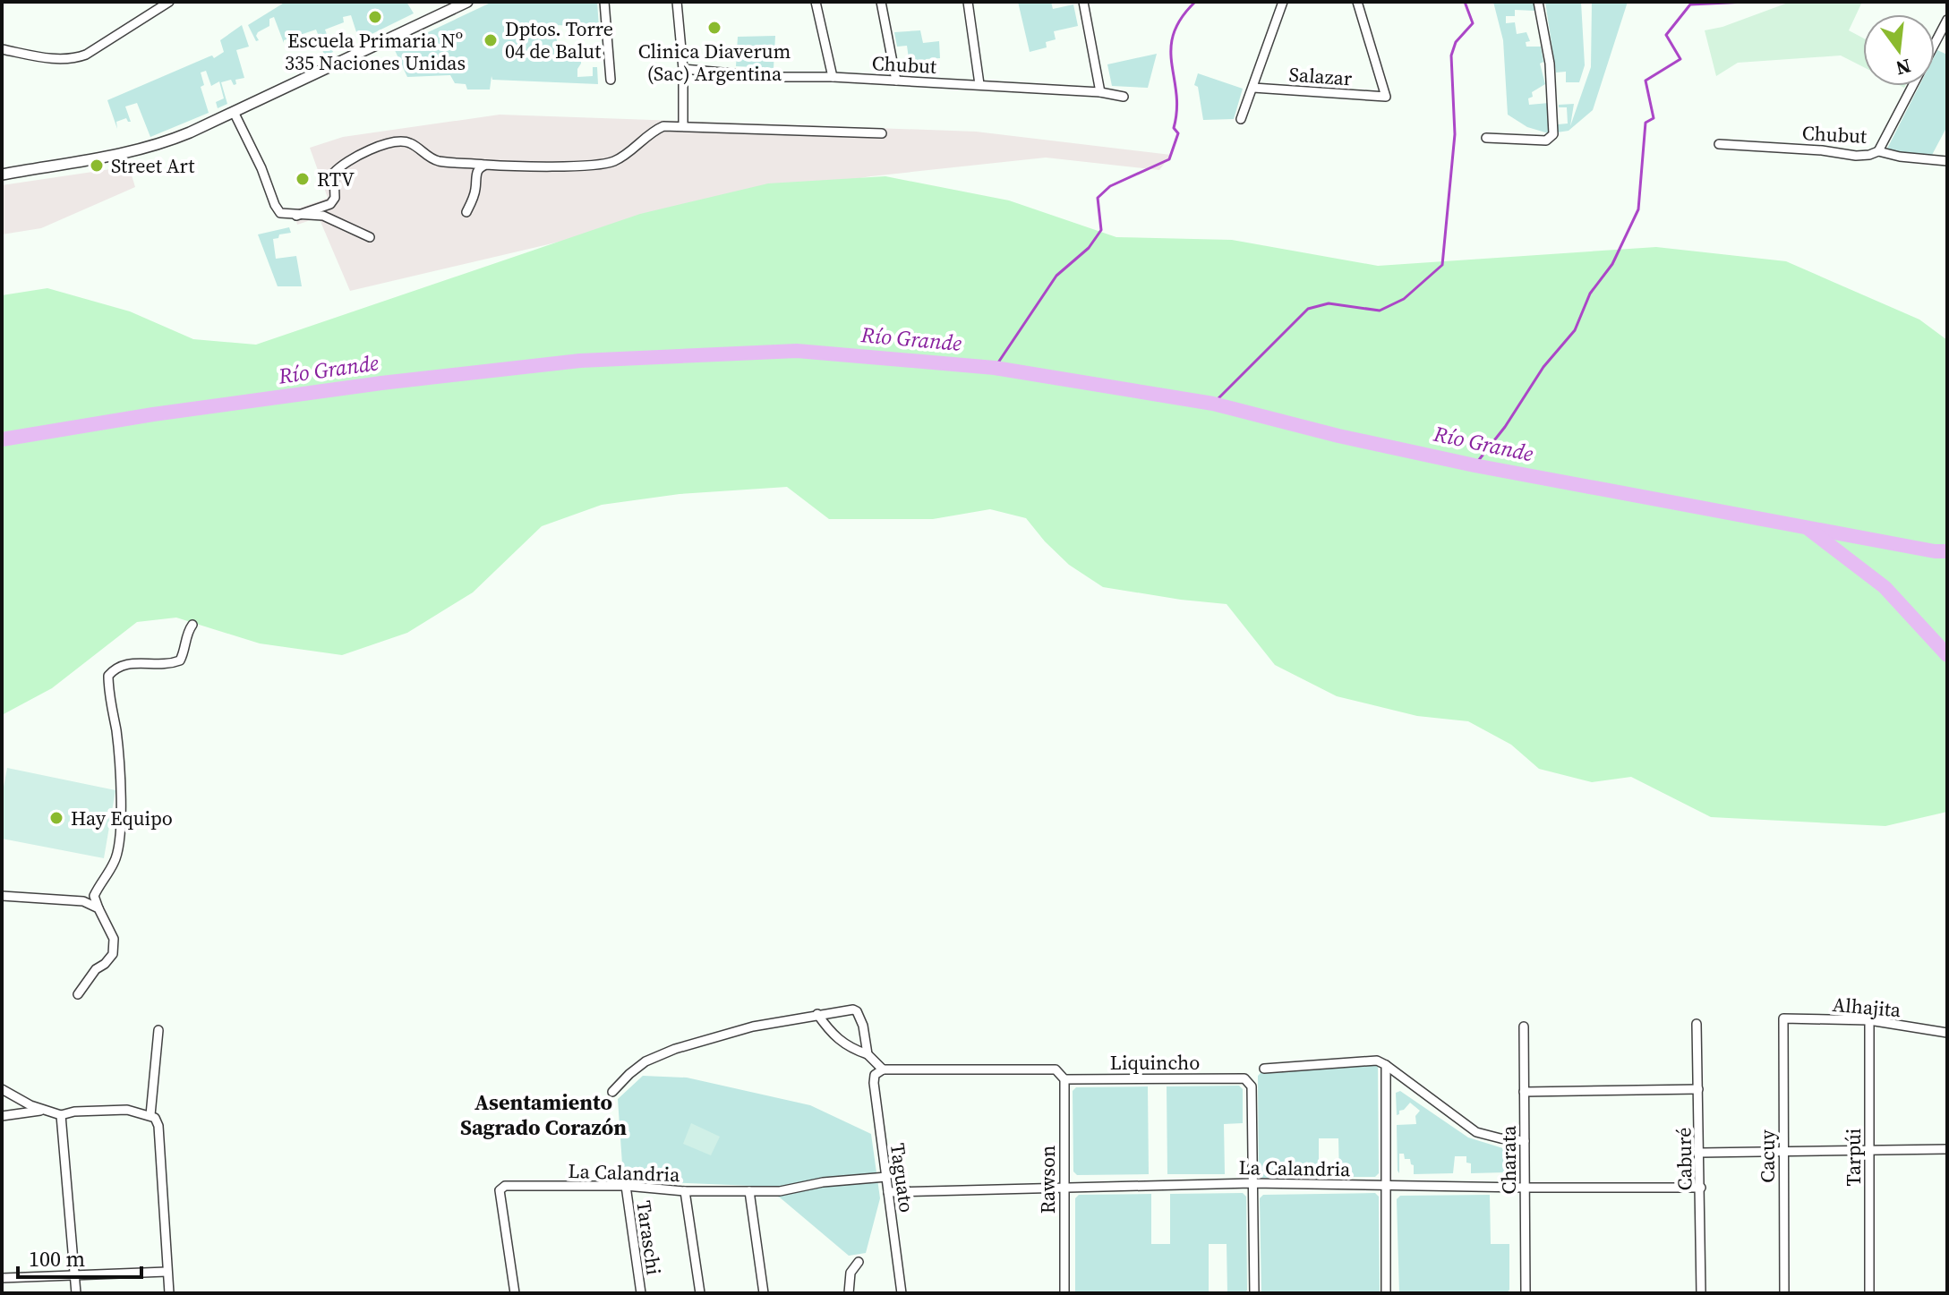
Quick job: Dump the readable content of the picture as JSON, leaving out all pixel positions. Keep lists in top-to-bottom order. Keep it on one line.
{"streets":{"street":["Chubut","Salazar","Alhajita","Liquincho","Cacuy","Tarpúi","Caburé","Charata","La Calandria","Taguato","Rawson","Taraschi"]},"crossings":[["Alhajita","Cacuy"],["Alhajita","Tarpúi"],["Liquincho","La Calandria"],["Liquincho","Rawson"],["Caburé","La Calandria"],["Charata","La Calandria"],["La Calandria","Taguato"],["La Calandria","Rawson"],["La Calandria","Taraschi"]],"districts":["Asentamiento Sagrado Corazón"],"water":["Río Grande"],"places":["Escuela Primaria Nº 335 Naciones Unidas","Clinica Diaverum (Sac) Argentina","Dptos. Torre 04 de Balut","Street Art","RTV","Hay Equipo"],"scale_bar":"100 m","north":"bottom"}
